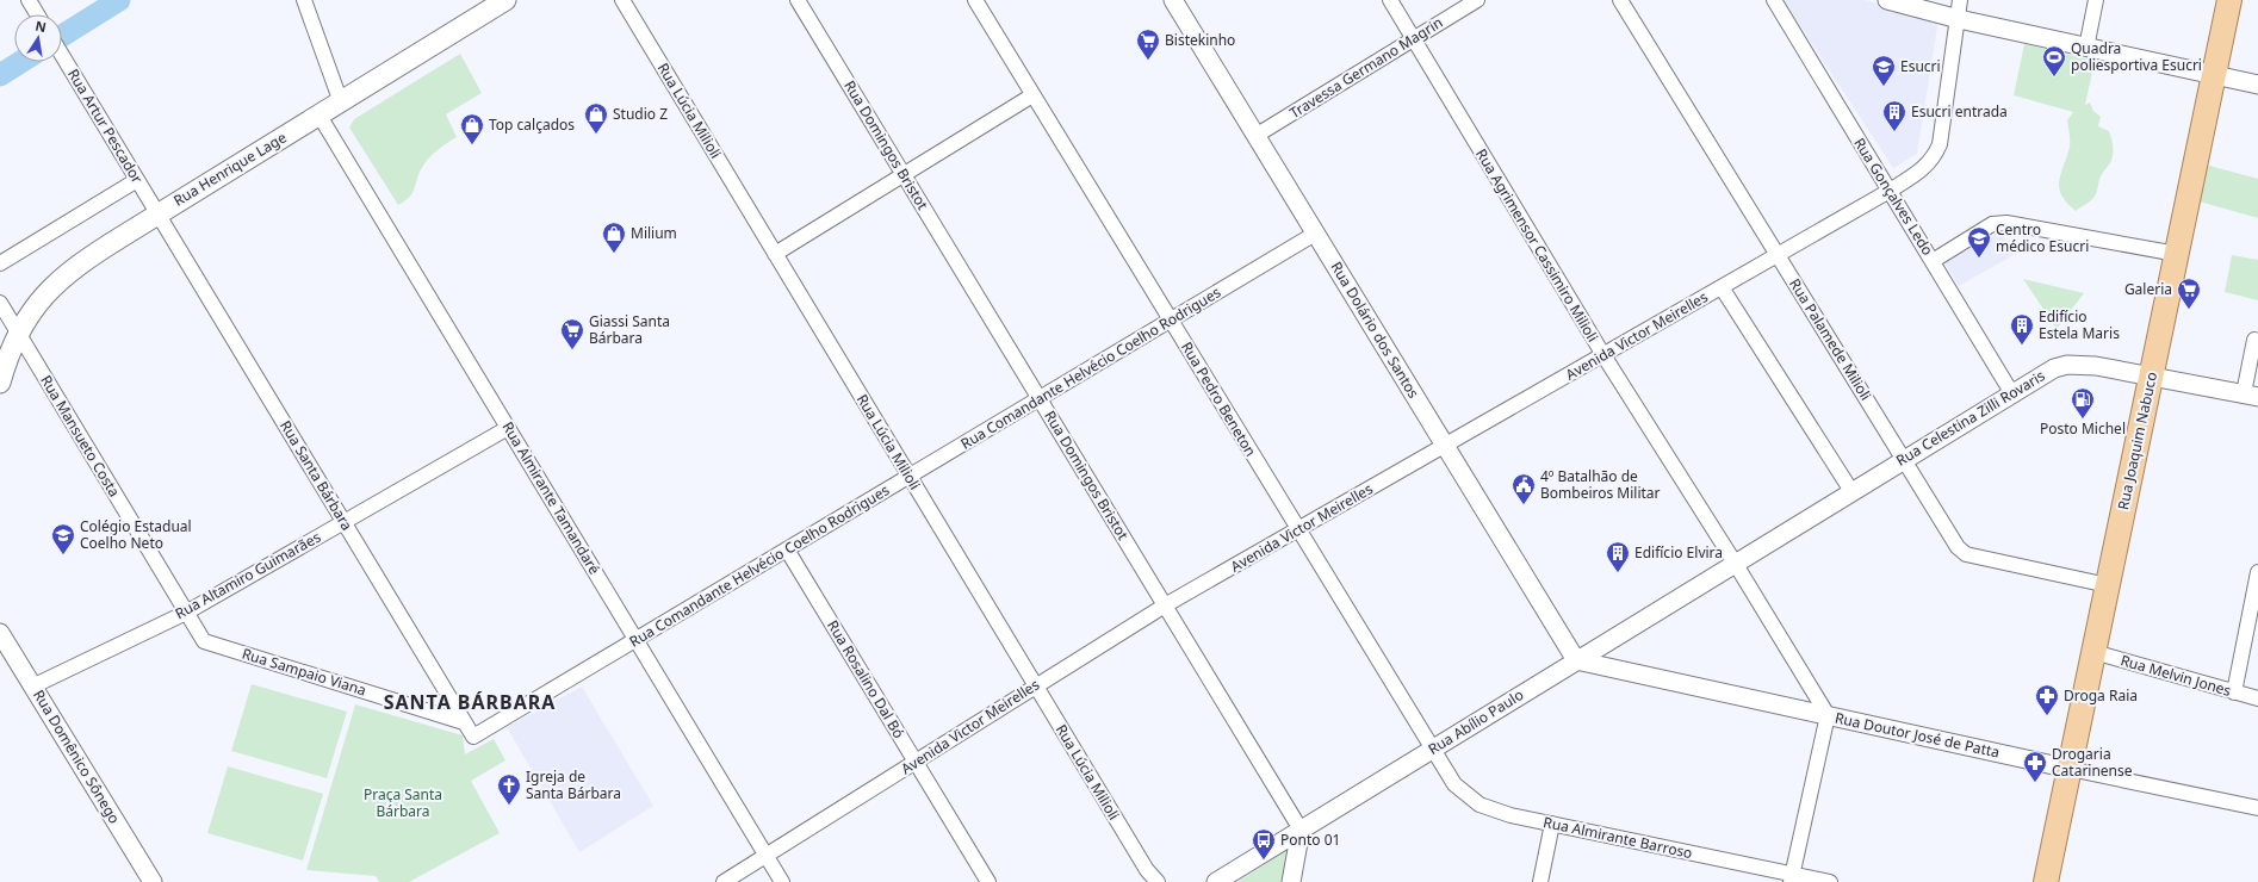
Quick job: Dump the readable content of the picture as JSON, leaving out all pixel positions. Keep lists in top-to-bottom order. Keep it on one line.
{"streets":{"main road":["Rua Henrique Lage","Rua Joaquim Nabuco"],"street":["Travessa Germano Magrin","Rua Lúcia Milioli","Rua Artur Pescador","Rua Domingos Bristot","Rua Gonçalves Ledo","Rua Agrimensor Cassimiro Milioli","Rua Dolário dos Santos","Avenida Victor Meirelles","Rua Palamede Milioli","Rua Comandante Helvécio Coelho Rodrigues","Rua Pedro Beneton","Rua Celestina Zilli Rovaris","Rua Mansueto Costa","Rua Santa Bárbara","Rua Almirante Tamandaré","Rua Altamiro Guimarães","Rua Sampaio Viana","Rua Melvin Jones","Rua Rosalino Dal Bó","Rua Abílio Paulo","Rua Doutor José de Patta","Rua Domênico Sônego","Rua Almirante Barroso"]},"crossings":[["Travessa Germano Magrin","Rua Agrimensor Cassimiro Milioli"],["Travessa Germano Magrin","Rua Dolário dos Santos"],["Rua Lúcia Milioli","Avenida Victor Meirelles"],["Rua Lúcia Milioli","Rua Comandante Helvécio Coelho Rodrigues"],["Rua Artur Pescador","Rua Henrique Lage"],["Rua Artur Pescador","Rua Santa Bárbara"],["Rua Domingos Bristot","Avenida Victor Meirelles"],["Rua Domingos Bristot","Rua Comandante Helvécio Coelho Rodrigues"],["Rua Domingos Bristot","Rua Abílio Paulo"],["Rua Henrique Lage","Rua Mansueto Costa"],["Rua Henrique Lage","Rua Santa Bárbara"],["Rua Henrique Lage","Rua Almirante Tamandaré"],["Rua Gonçalves Ledo","Avenida Victor Meirelles"],["Rua Gonçalves Ledo","Rua Celestina Zilli Rovaris"],["Rua Agrimensor Cassimiro Milioli","Avenida Victor Meirelles"],["Rua Agrimensor Cassimiro Milioli","Rua Celestina Zilli Rovaris"],["Rua Agrimensor Cassimiro Milioli","Rua Abílio Paulo"],["Rua Agrimensor Cassimiro Milioli","Rua Doutor José de Patta"],["Rua Dolário dos Santos","Avenida Victor Meirelles"],["Rua Dolário dos Santos","Rua Comandante Helvécio Coelho Rodrigues"],["Rua Dolário dos Santos","Rua Abílio Paulo"],["Rua Dolário dos Santos","Rua Doutor José de Patta"],["Avenida Victor Meirelles","Rua Palamede Milioli"],["Avenida Victor Meirelles","Rua Pedro Beneton"],["Avenida Victor Meirelles","Rua Almirante Tamandaré"],["Avenida Victor Meirelles","Rua Rosalino Dal Bó"],["Rua Palamede Milioli","Rua Celestina Zilli Rovaris"],["Rua Palamede Milioli","Rua Joaquim Nabuco"],["Rua Comandante Helvécio Coelho Rodrigues","Rua Pedro Beneton"],["Rua Comandante Helvécio Coelho Rodrigues","Rua Santa Bárbara"],["Rua Comandante Helvécio Coelho Rodrigues","Rua Almirante Tamandaré"],["Rua Comandante Helvécio Coelho Rodrigues","Rua Rosalino Dal Bó"],["Rua Pedro Beneton","Rua Abílio Paulo"],["Rua Pedro Beneton","Rua Almirante Barroso"],["Rua Celestina Zilli Rovaris","Rua Joaquim Nabuco"],["Rua Celestina Zilli Rovaris","Rua Abílio Paulo"],["Rua Mansueto Costa","Rua Altamiro Guimarães"],["Rua Mansueto Costa","Rua Sampaio Viana"],["Rua Joaquim Nabuco","Rua Melvin Jones"],["Rua Joaquim Nabuco","Rua Doutor José de Patta"],["Rua Santa Bárbara","Rua Altamiro Guimarães"],["Rua Santa Bárbara","Rua Sampaio Viana"],["Rua Almirante Tamandaré","Rua Altamiro Guimarães"],["Rua Altamiro Guimarães","Rua Sampaio Viana"],["Rua Altamiro Guimarães","Rua Domênico Sônego"],["Rua Abílio Paulo","Rua Doutor José de Patta"],["Rua Abílio Paulo","Rua Almirante Barroso"]],"districts":["SANTA BÁRBARA"],"parks":["Praça Santa Bárbara"],"places":{"supermarket":["Bistekinho","Galeria","Giassi Santa Bárbara"],"sports":["Quadra poliesportiva Esucri"],"school or university":["Esucri","Centro médico Esucri","Colégio Estadual Coelho Neto"],"building":["Esucri entrada","Edifício Estela Maris","Edifício Elvira"],"shop":["Studio Z","Top calçados","Milium"],"fuel station":["Posto Michel"],"public building":["4º Batalhão de Bombeiros Militar"],"pharmacy":["Droga Raia","Drogaria Catarinense"],"church":["Igreja de Santa Bárbara"],"bus stop":["Ponto 01"]},"north":"top"}
